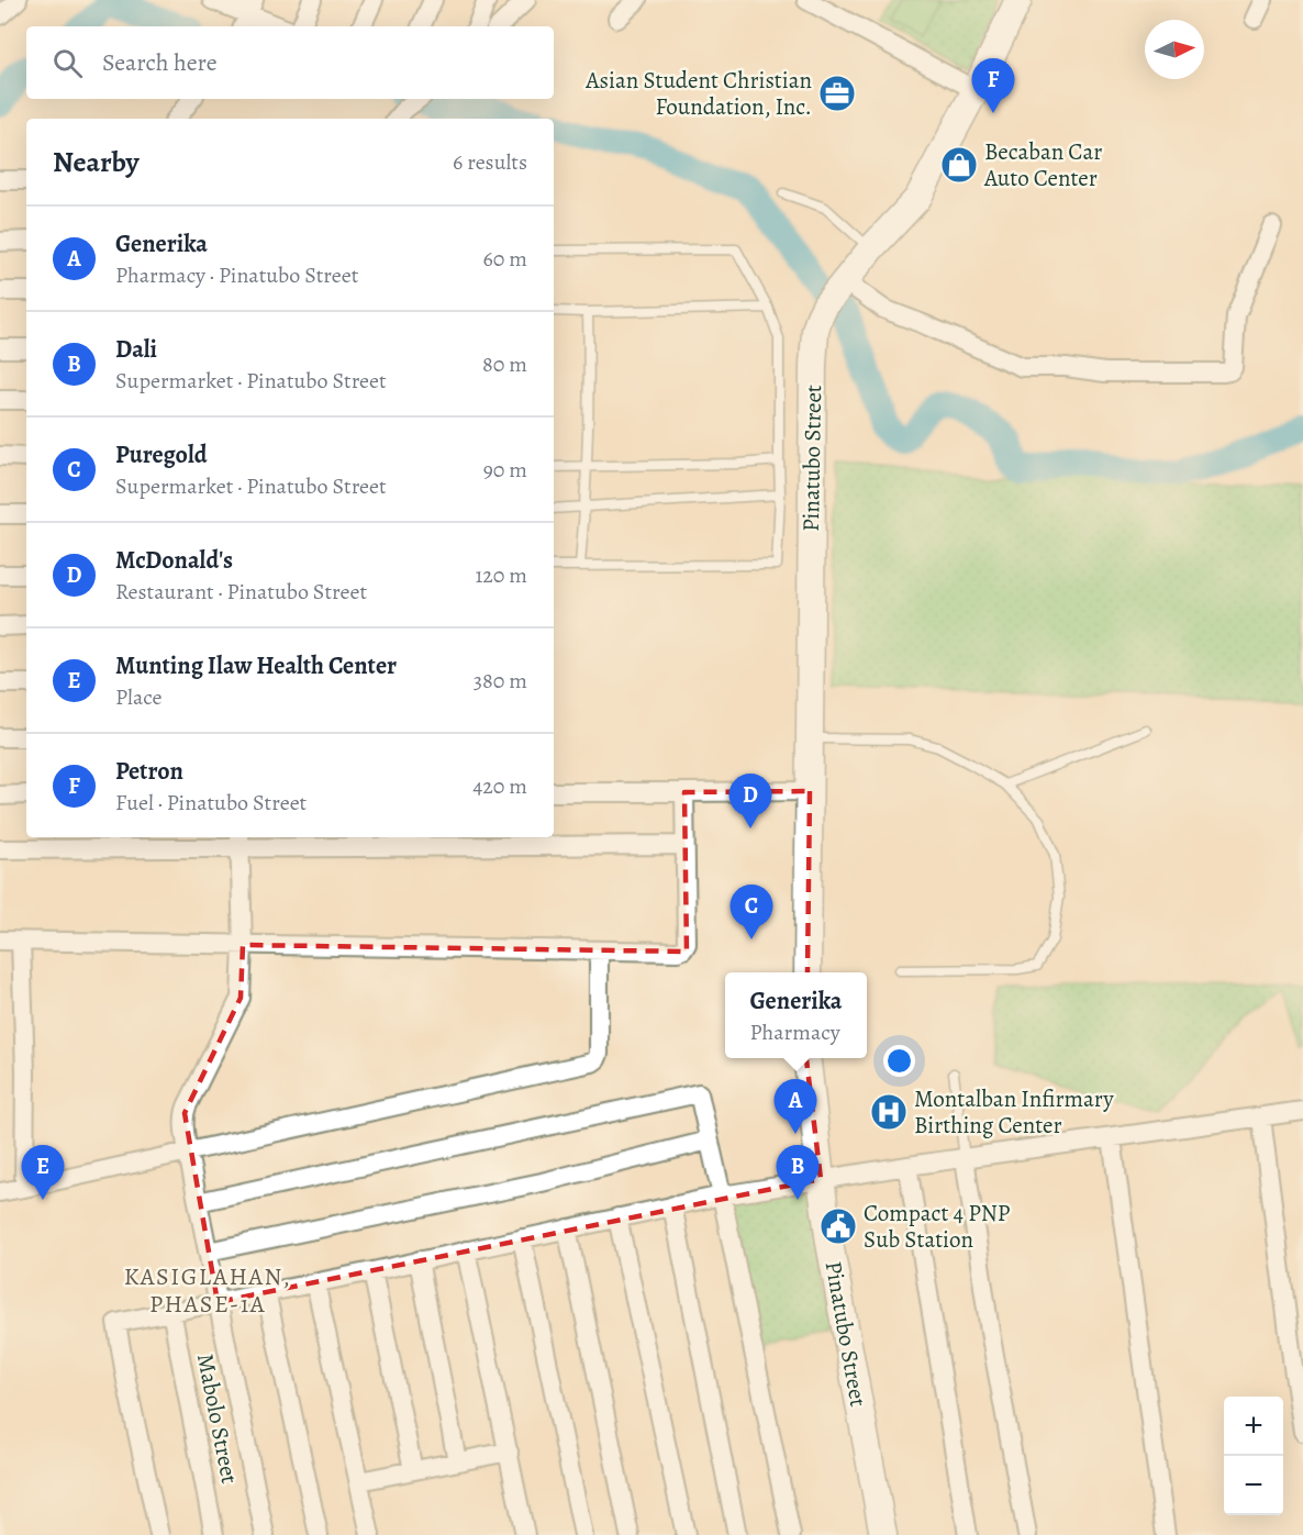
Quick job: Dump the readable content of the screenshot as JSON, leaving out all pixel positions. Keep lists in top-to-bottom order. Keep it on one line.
{"streets":{"street":["Pinatubo Street","Mabolo Street"]},"districts":["KASIGLAHAN, PHASE-1A"],"places":{"office":["Asian Student Christian Foundation, Inc."],"shop":["Becaban Car Auto Center"],"hospital":["Montalban Infirmary Birthing Center"],"public building":["Compact 4 PNP Sub Station"]},"north":"right","page":{"search":"Search here","pins":["F","D","C","A","B","E"],"heading":["Nearby","6 results"],"list":[{"mark":"A","name":"Generika","note":"Pharmacy · Pinatubo Street","value":"60 m"},{"mark":"B","name":"Dali","note":"Supermarket · Pinatubo Street","value":"80 m"},{"mark":"C","name":"Puregold","note":"Supermarket · Pinatubo Street","value":"90 m"},{"mark":"D","name":"McDonald's","note":"Restaurant · Pinatubo Street","value":"120 m"},{"mark":"E","name":"Munting Ilaw Health Center","note":"Place","value":"380 m"},{"mark":"F","name":"Petron","note":"Fuel · Pinatubo Street","value":"420 m"}],"popup":["Generika","Pharmacy"],"map_buttons":["+","−"]}}
